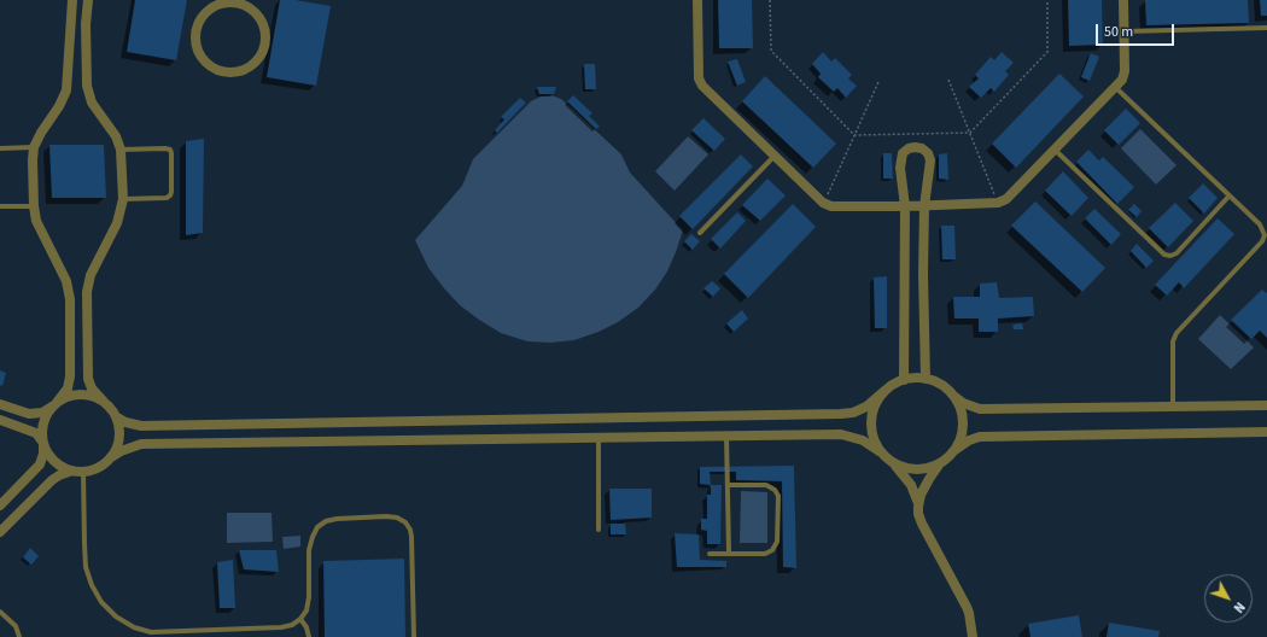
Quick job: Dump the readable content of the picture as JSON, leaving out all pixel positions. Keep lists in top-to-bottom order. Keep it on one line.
{"scale_bar":"50 m","north":"bottom right"}
